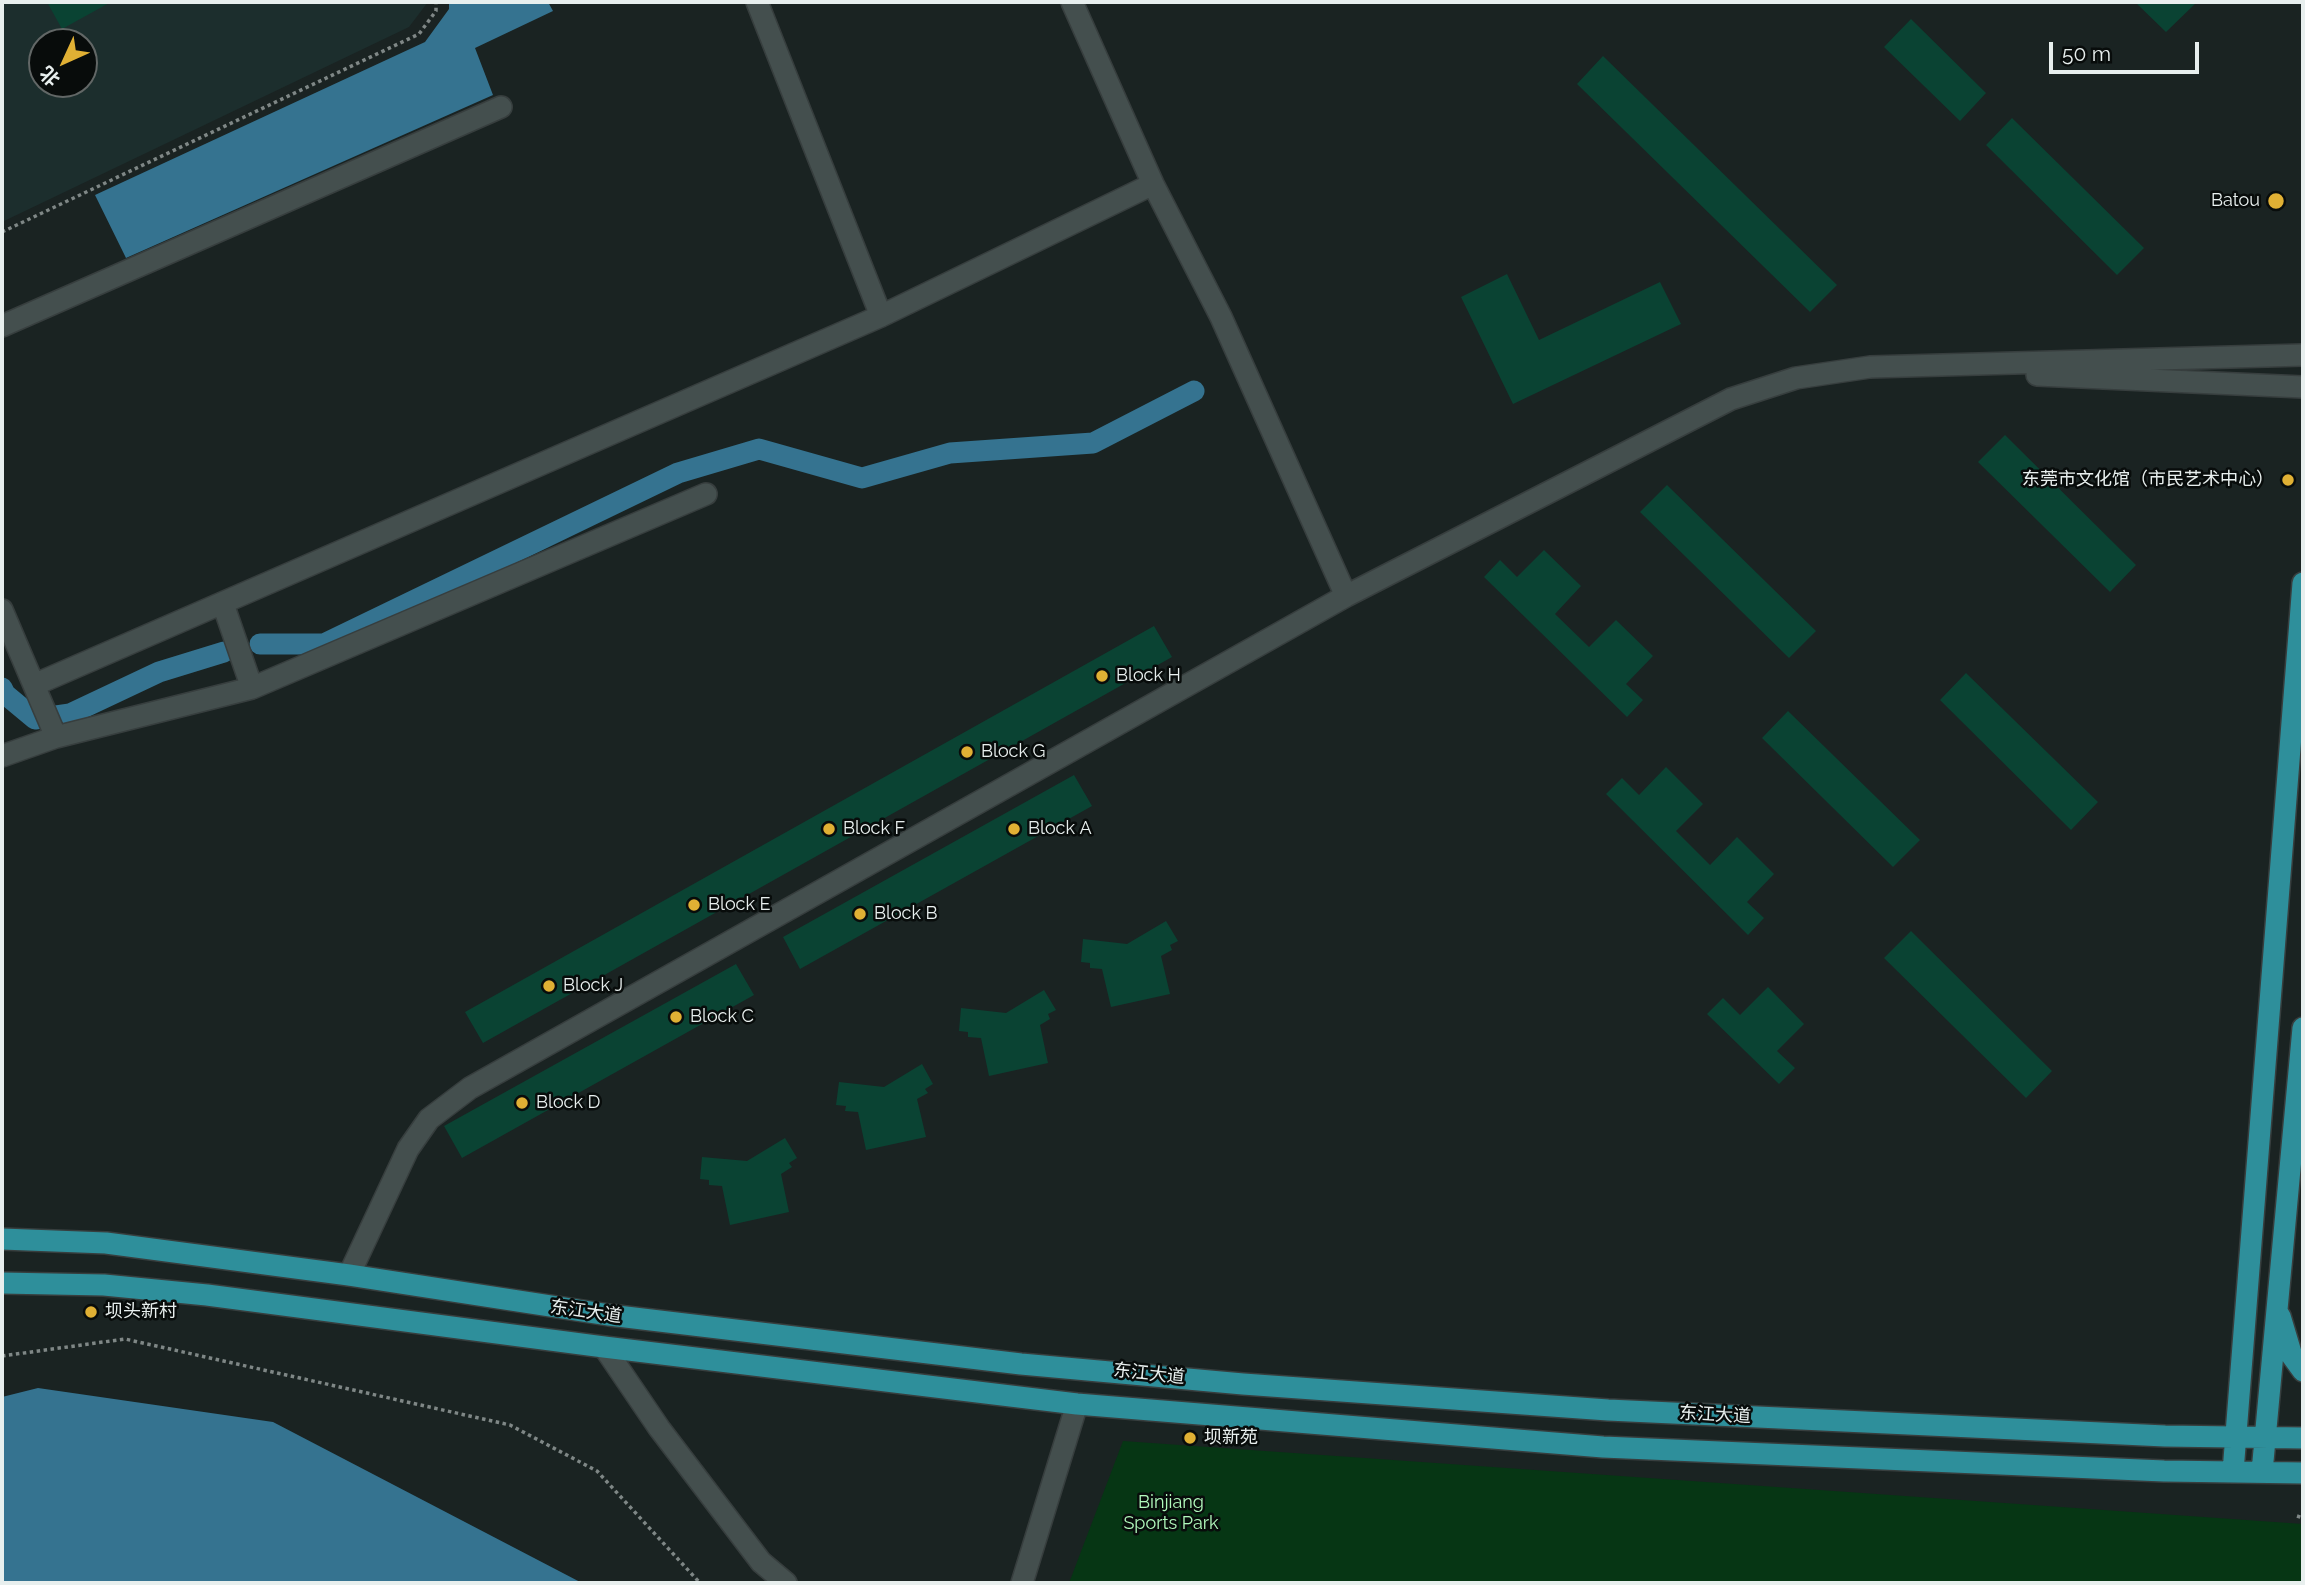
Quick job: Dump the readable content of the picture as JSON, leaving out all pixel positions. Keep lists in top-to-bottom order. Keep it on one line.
{"streets":{"main road":["东江大道"]},"parks":["Binjiang Sports Park"],"places":["Batou","东莞市文化馆（市民艺术中心）","Block H","Block G","Block F","Block A","Block E","Block B","Block J","Block C","Block D","坝头新村","坝新苑"],"scale_bar":"50 m","north":"bottom left"}
